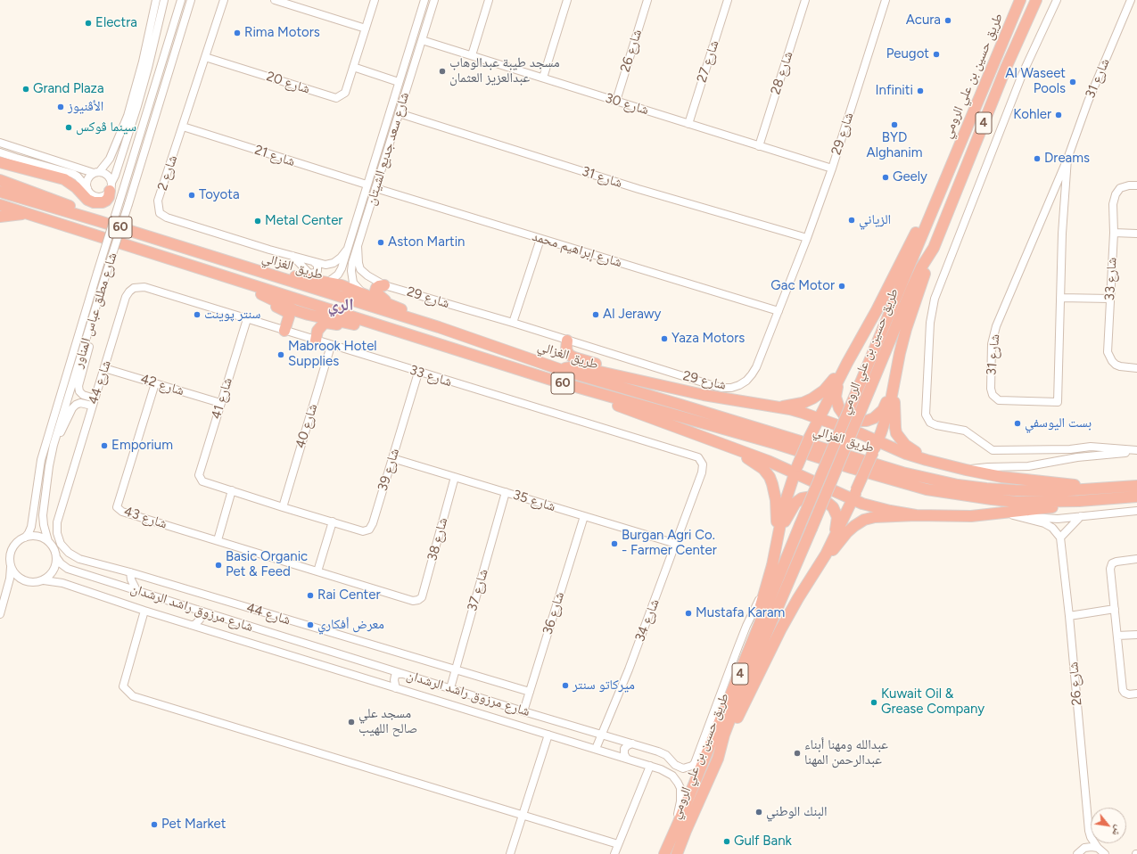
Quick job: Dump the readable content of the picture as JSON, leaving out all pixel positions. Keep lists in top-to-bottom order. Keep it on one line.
{"streets":{"highway":["طريق حسين بن علي الرومي","4","60","طريق الغزالي"],"street":["شارع 26","شارع 27","شارع 28","شارع 31","شارع 20","شارع 30","شارع 29","شارع سعد جديع الشيتان","شارع 21","شارع 2","شارع إبراهيم محمد","شارع 33","شارع مطلق عباس المناور","شارع 44","شارع 42","شارع 41","شارع 40","شارع 39","شارع 35","شارع 43","شارع 38","شارع 37","شارع مرزوق راشد الرشدان","شارع 36","شارع 34"]},"crossings":[["شارع 26","شارع 30"],["شارع 27","شارع 30"],["شارع 28","شارع 30"],["طريق حسين بن علي الرومي","شارع مرزوق راشد الرشدان"],["شارع 31","شارع 29"],["شارع 31","شارع سعد جديع الشيتان"],["شارع 20","شارع 2"],["شارع 30","شارع 29"],["شارع 30","شارع سعد جديع الشيتان"],["شارع 29","شارع سعد جديع الشيتان"],["شارع 29","شارع إبراهيم محمد"],["شارع سعد جديع الشيتان","شارع 21"],["شارع سعد جديع الشيتان","شارع 2"],["شارع سعد جديع الشيتان","شارع إبراهيم محمد"],["شارع 21","شارع 2"],["شارع 33","شارع 44"],["شارع 33","شارع 41"],["شارع 33","شارع 40"],["شارع 33","شارع 39"],["شارع 33","شارع 34"],["شارع مطلق عباس المناور","شارع مرزوق راشد الرشدان"],["شارع 44","شارع 42"],["شارع 44","شارع 37"],["شارع 44","شارع 36"],["شارع 42","شارع 41"],["شارع 42","شارع 43"],["شارع 41","شارع 39"],["شارع 40","شارع 39"],["شارع 39","شارع 35"],["شارع 35","شارع 38"],["شارع 35","شارع 37"],["شارع 35","شارع 36"],["شارع 35","شارع 34"],["شارع 43","شارع 38"],["شارع 37","شارع مرزوق راشد الرشدان"],["شارع مرزوق راشد الرشدان","شارع 36"],["شارع مرزوق راشد الرشدان","شارع 34"]],"districts":["الري"],"places":["Acura","Electra","Rima Motors","Peugot","مسجد طيبة عبدالوهاب عبدالعزيز العثمان","Al Waseet Pools","Grand Plaza","Infiniti","الأڤنيوز","Kohler","BYD Alghanim","سينما ڤوكس","Dreams","Geely","Toyota","الزياني","Metal Center","Aston Martin","Gac Motor","سنتر پوينت","Al Jerawy","Yaza Motors","Mabrook Hotel Supplies","بست اليوسفي","Emporium","Burgan Agri Co. - Farmer Center","Basic Organic Pet & Feed","Rai Center","Mustafa Karam","معرض أفكاري","ميركاتو سنتر","Kuwait Oil & Grease Company","مسجد علي صالح اللهيب","عبدالله ومهنا أبناء عبدالرحمن المهنا","البنك الوطني","Pet Market","Gulf Bank"],"north":"bottom right"}
